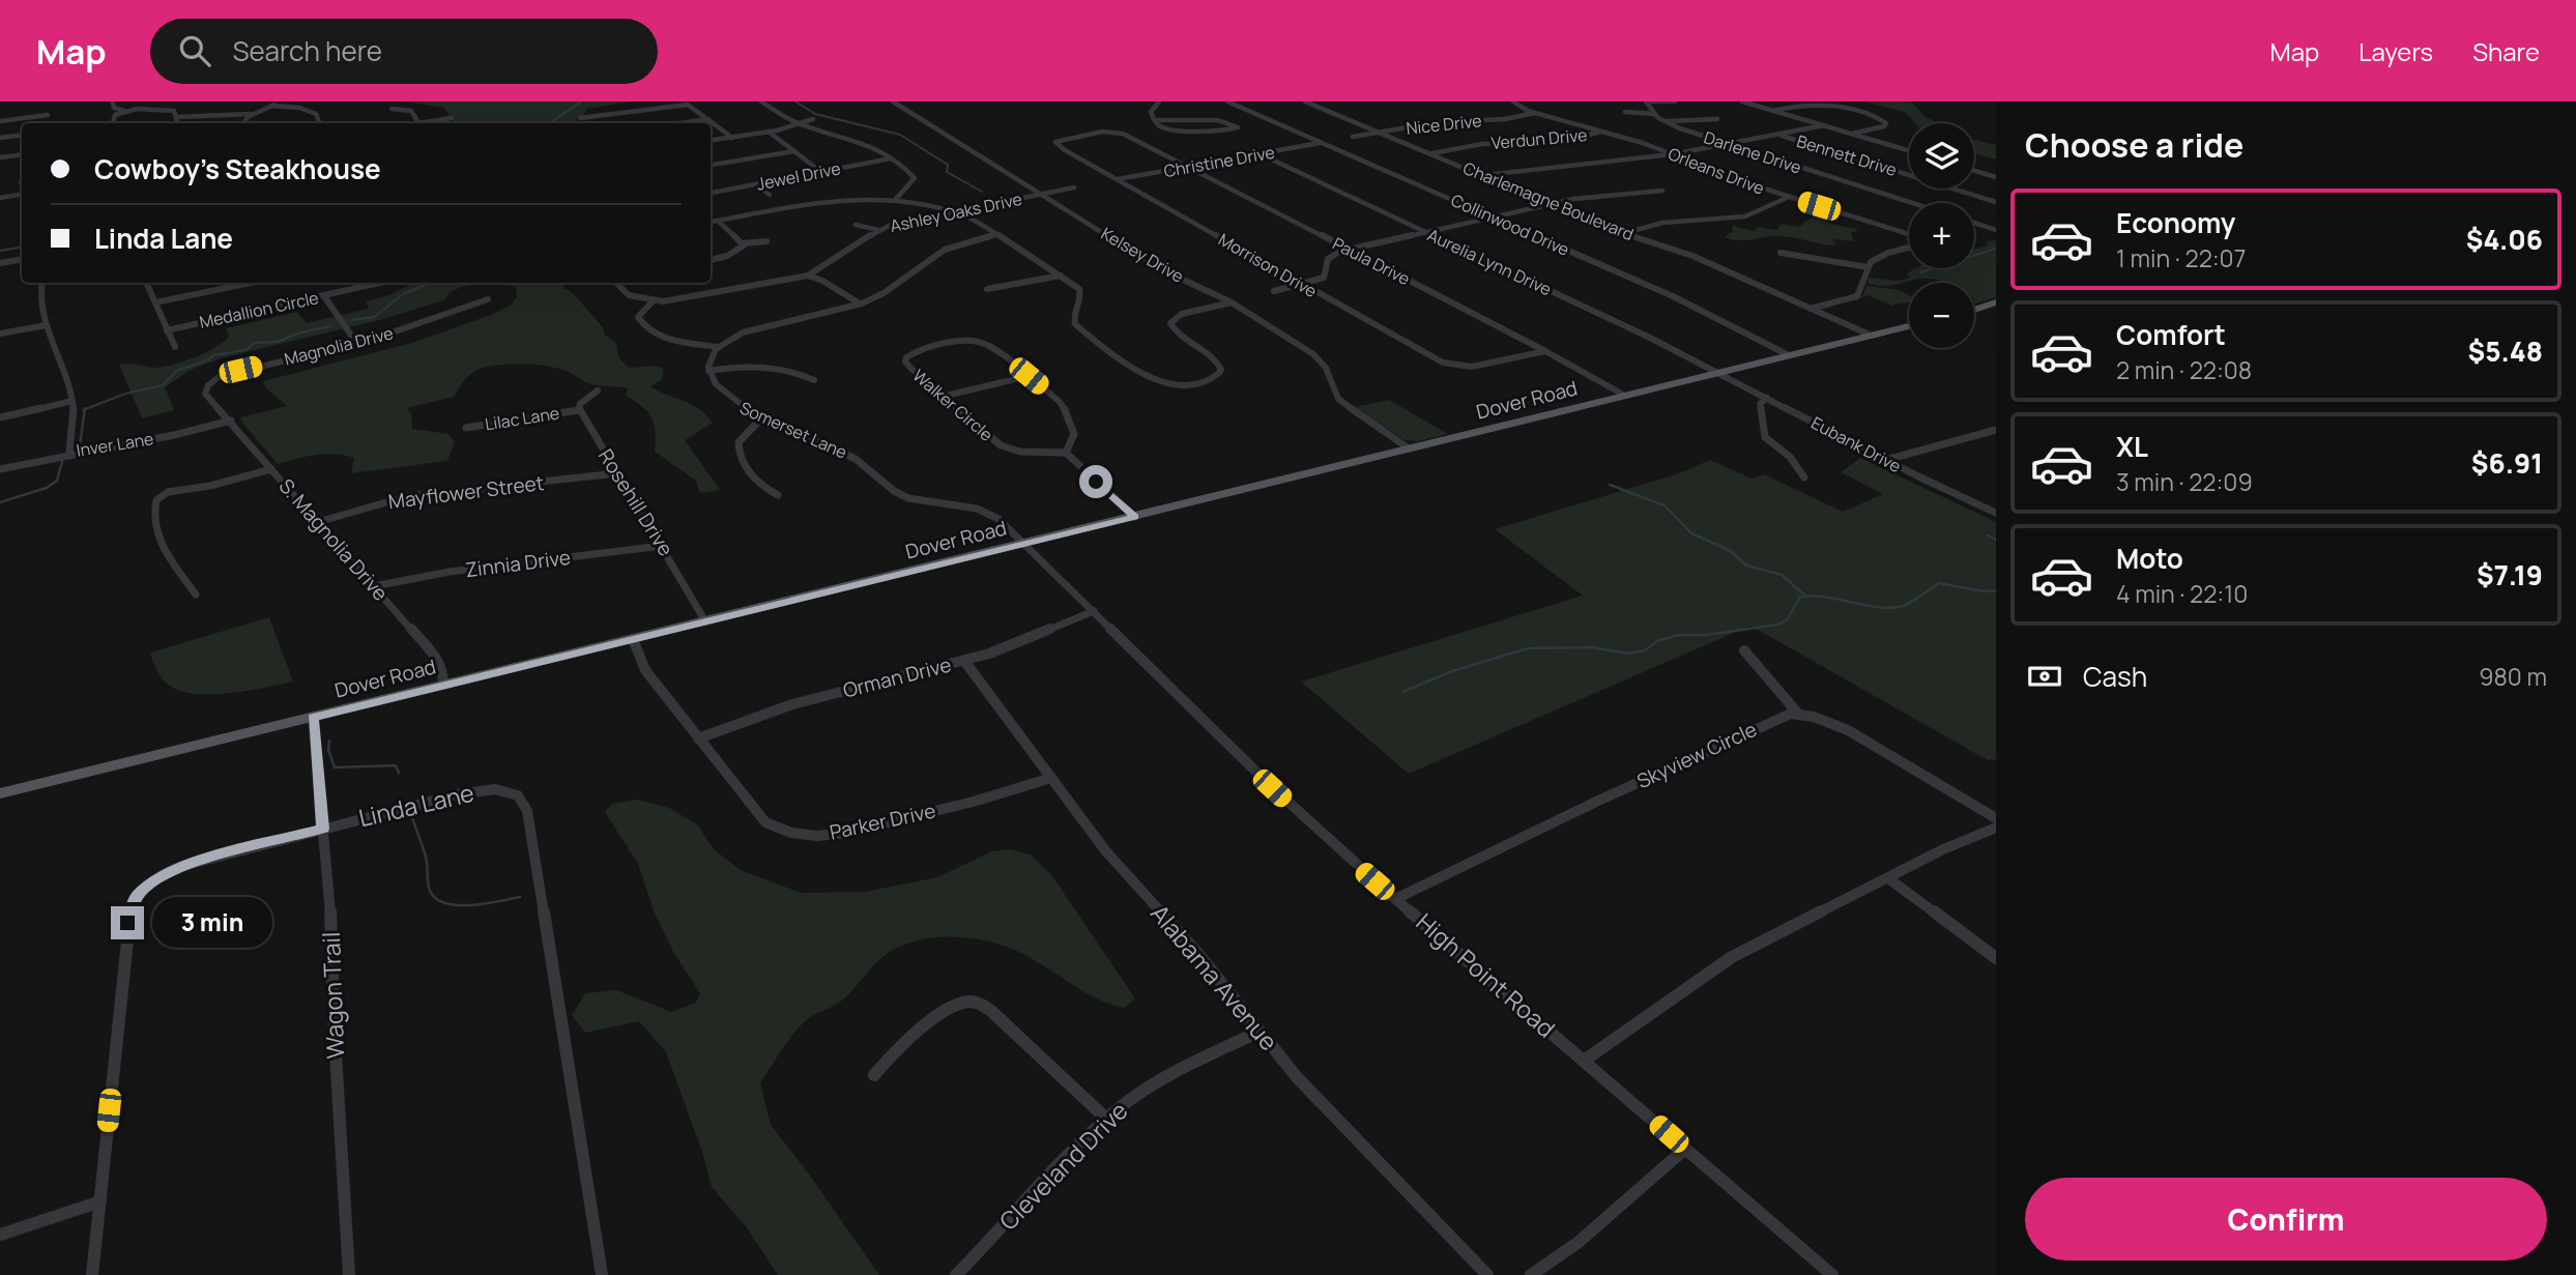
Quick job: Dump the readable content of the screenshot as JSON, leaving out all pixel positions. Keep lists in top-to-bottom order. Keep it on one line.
{"streets":{"main road":["Dover Road"],"street":["Nice Drive","Verdun Drive","Darlene Drive","Bennett Drive","Christine Drive","Orleans Drive","Jewel Drive","Charlemagne Boulevard","Ashley Oaks Drive","Collinwood Drive","Kelsey Drive","Paula Drive","Aurelia Lynn Drive","Morrison Drive","Medallion Circle","Magnolia Drive","Walker Circle","Lilac Lane","Somerset Lane","Inver Lane","Eubank Drive","Mayflower Street","Rosehill Drive","S. Magnolia Drive","Zinnia Drive","Orman Drive","Skyview Circle","Linda Lane","Parker Drive","High Point Road","Alabama Avenue","Wagon Trail","Cleveland Drive"]},"crossings":[["Nice Drive","Orleans Drive"],["Nice Drive","Charlemagne Boulevard"],["Verdun Drive","Orleans Drive"],["Verdun Drive","Charlemagne Boulevard"],["Christine Drive","Collinwood Drive"],["Christine Drive","Paula Drive"],["Christine Drive","Aurelia Lynn Drive"],["Christine Drive","Morrison Drive"],["Charlemagne Boulevard","Dover Road"],["Ashley Oaks Drive","Kelsey Drive"],["Collinwood Drive","Dover Road"],["Kelsey Drive","Dover Road"],["Paula Drive","Morrison Drive"],["Paula Drive","Dover Road"],["Aurelia Lynn Drive","Dover Road"],["Aurelia Lynn Drive","Eubank Drive"],["Magnolia Drive","S. Magnolia Drive"],["Dover Road","Somerset Lane"],["Dover Road","Eubank Drive"],["Dover Road","Rosehill Drive"],["Dover Road","S. Magnolia Drive"],["Dover Road","Parker Drive"],["Dover Road","High Point Road"],["Dover Road","Wagon Trail"],["Lilac Lane","Rosehill Drive"],["Somerset Lane","High Point Road"],["Inver Lane","S. Magnolia Drive"],["Mayflower Street","Rosehill Drive"],["Mayflower Street","S. Magnolia Drive"],["Rosehill Drive","Zinnia Drive"],["S. Magnolia Drive","Zinnia Drive"],["Orman Drive","Parker Drive"],["Orman Drive","High Point Road"],["Orman Drive","Alabama Avenue"],["Skyview Circle","High Point Road"],["Linda Lane","Wagon Trail"],["Parker Drive","Alabama Avenue"],["Alabama Avenue","Cleveland Drive"]],"page":{"header":"Map","search":"Search here","nav":["Map","Layers","Share"],"heading":"Choose a ride","map_buttons":["+","−"],"banner":["Cowboy's Steakhouse","Linda Lane"],"list":[{"name":"Economy","note":"1 min · 22:07","value":"$4.06"},{"name":"Comfort","note":"2 min · 22:08","value":"$5.48"},{"name":"XL","note":"3 min · 22:09","value":"$6.91"},{"name":"Moto","note":"4 min · 22:10","value":"$7.19"}],"pay":["Cash","980 m"],"bubble":"3 min","buttons":"Confirm"}}
